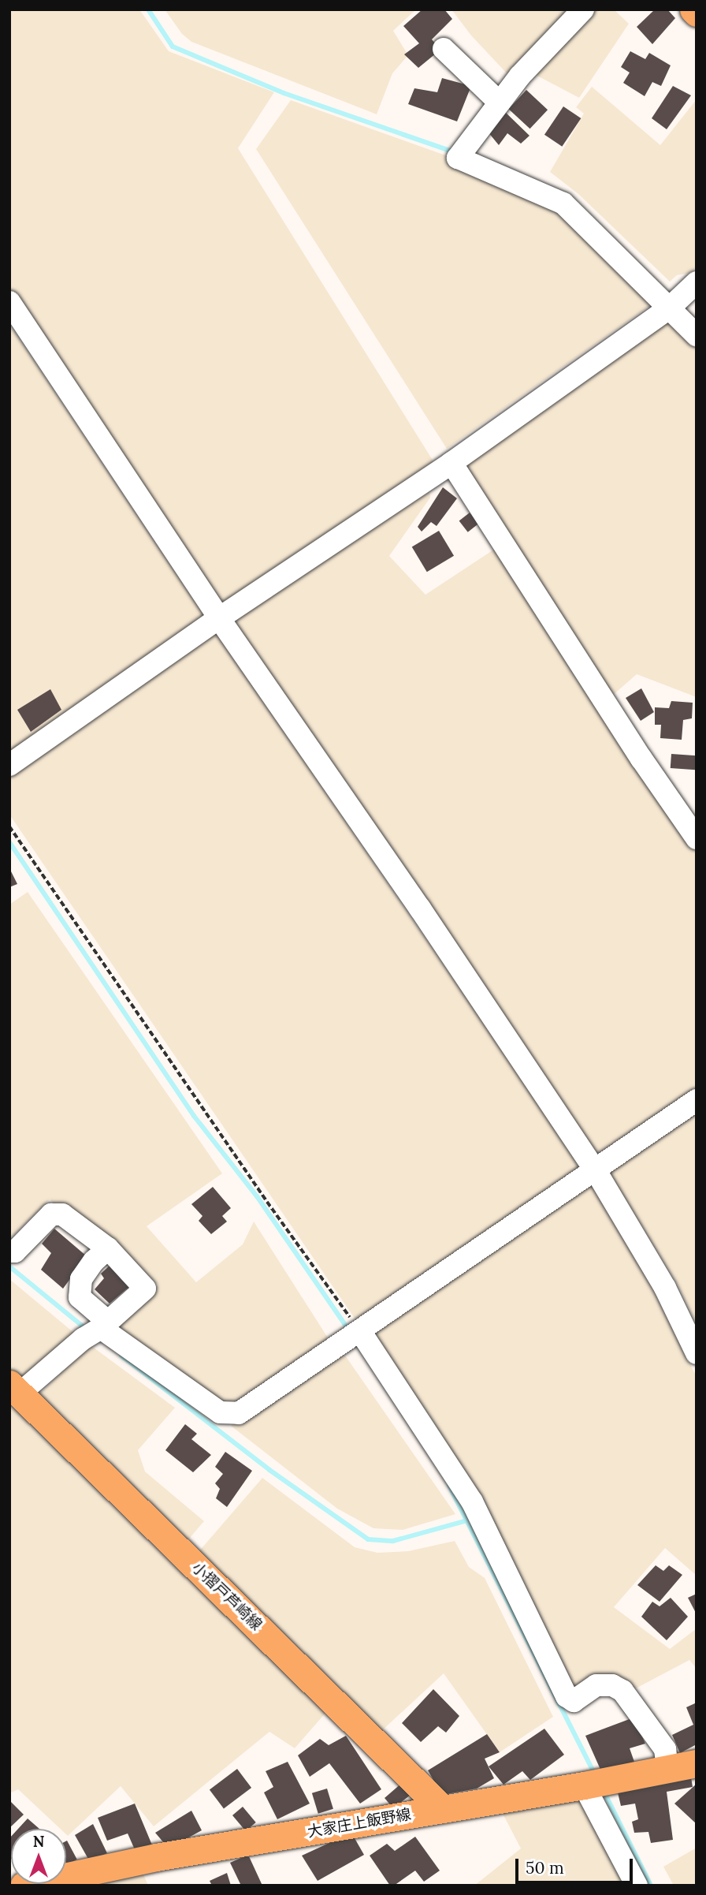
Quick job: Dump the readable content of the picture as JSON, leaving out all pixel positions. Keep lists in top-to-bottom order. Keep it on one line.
{"streets":{"main road":["小摺戸芦崎線","大家庄上飯野線"]},"crossings":[["小摺戸芦崎線","大家庄上飯野線"]],"scale_bar":"50 m","north":"top"}
